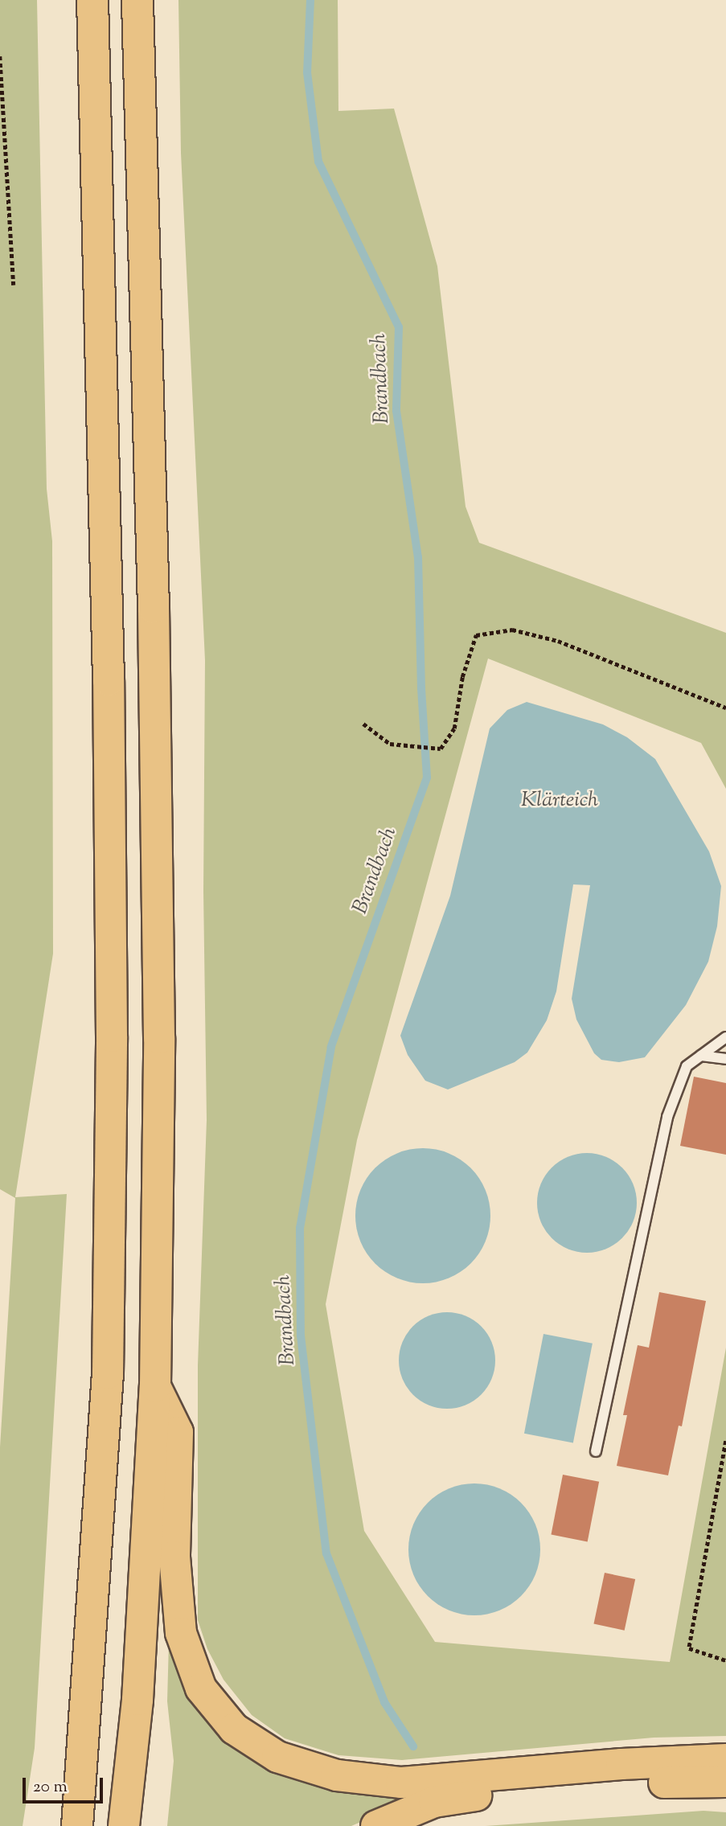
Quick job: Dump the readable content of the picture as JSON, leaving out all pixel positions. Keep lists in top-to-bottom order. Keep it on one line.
{"water":["Brandbach","Klärteich"],"scale_bar":"20 m"}
